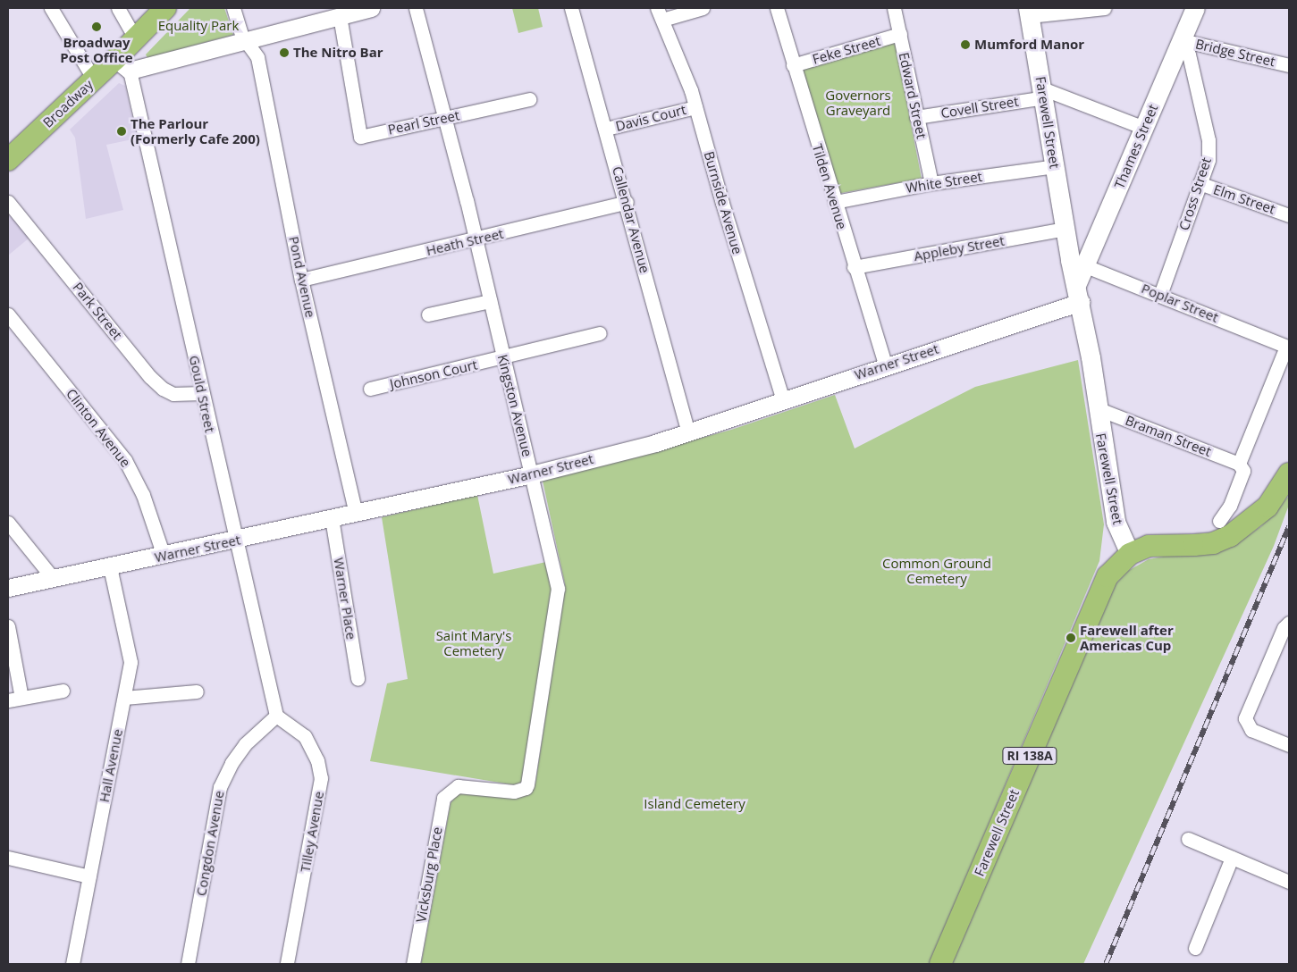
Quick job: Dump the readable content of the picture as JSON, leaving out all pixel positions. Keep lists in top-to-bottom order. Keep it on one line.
{"streets":{"main road":["Broadway","Farewell Street","Thames Street","RI 138A"],"street":["Feke Street","Bridge Street","Edward Street","Covell Street","Davis Court","Pearl Street","White Street","Tilden Avenue","Cross Street","Elm Street","Burnside Avenue","Callendar Avenue","Heath Street","Appleby Street","Pond Avenue","Poplar Street","Park Street","Warner Street","Johnson Court","Gould Street","Kingston Avenue","Clinton Avenue","Braman Street","Warner Place","Hall Avenue","Tilley Avenue","Congdon Avenue","Vicksburg Place"]},"crossings":[["Feke Street","Edward Street"],["Feke Street","Tilden Avenue"],["Bridge Street","Thames Street"],["Bridge Street","Cross Street"],["Edward Street","Covell Street"],["Edward Street","White Street"],["Broadway","Gould Street"],["Covell Street","Farewell Street"],["Davis Court","Burnside Avenue"],["Davis Court","Callendar Avenue"],["Pearl Street","Kingston Avenue"],["Farewell Street","Thames Street"],["Farewell Street","White Street"],["Farewell Street","Appleby Street"],["Farewell Street","Poplar Street"],["Farewell Street","Warner Street"],["Farewell Street","Braman Street"],["Farewell Street","RI 138A"],["Thames Street","Cross Street"],["Thames Street","Poplar Street"],["White Street","Tilden Avenue"],["Tilden Avenue","Appleby Street"],["Tilden Avenue","Warner Street"],["Cross Street","Elm Street"],["Cross Street","Poplar Street"],["Burnside Avenue","Warner Street"],["Callendar Avenue","Heath Street"],["Callendar Avenue","Warner Street"],["Heath Street","Pond Avenue"],["Heath Street","Kingston Avenue"],["Pond Avenue","Warner Street"],["Park Street","Gould Street"],["Warner Street","Gould Street"],["Warner Street","Kingston Avenue"],["Warner Street","Clinton Avenue"],["Warner Street","Warner Place"],["Warner Street","Hall Avenue"],["Johnson Court","Kingston Avenue"],["Gould Street","Tilley Avenue"],["Gould Street","Congdon Avenue"],["Kingston Avenue","Vicksburg Place"],["Tilley Avenue","Congdon Avenue"]],"parks":["Equality Park","Governors Graveyard","Common Ground Cemetery","Saint Mary's Cemetery","Island Cemetery"],"places":["Broadway Post Office","Mumford Manor","The Nitro Bar","The Parlour (Formerly Cafe 200)","Farewell after Americas Cup"]}
